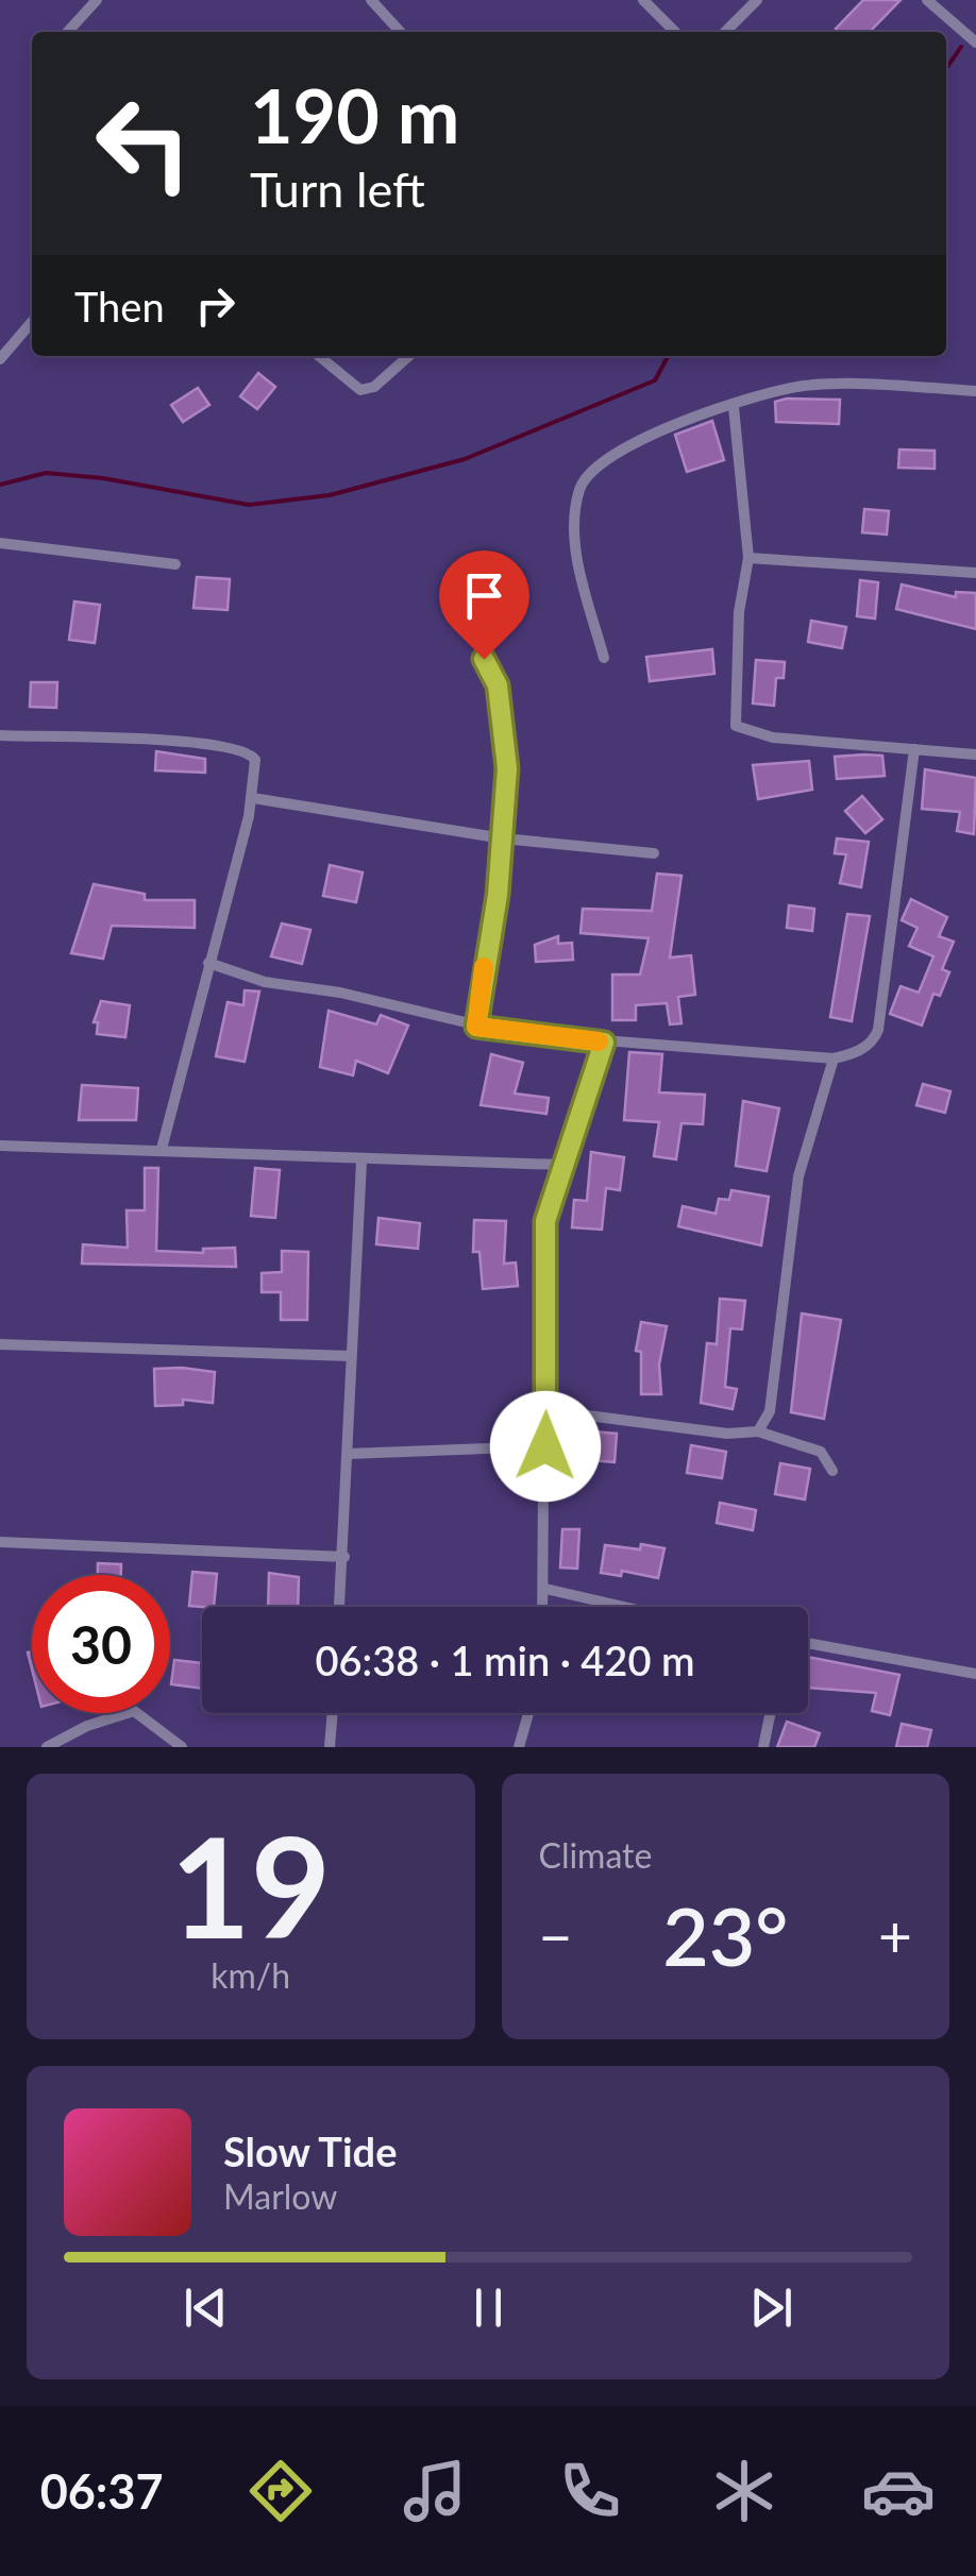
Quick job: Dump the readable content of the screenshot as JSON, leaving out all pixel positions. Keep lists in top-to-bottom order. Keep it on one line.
{"page":{"turn":["190 m","Turn left"],"then":"Then","limit":"30","trip":"06:38 · 1 min · 420 m","tile":[["19","km/h"],"Climate"],"heat":["−","23°","+"],"song":["Slow Tide","Marlow"],"tabs":"06:37"}}
